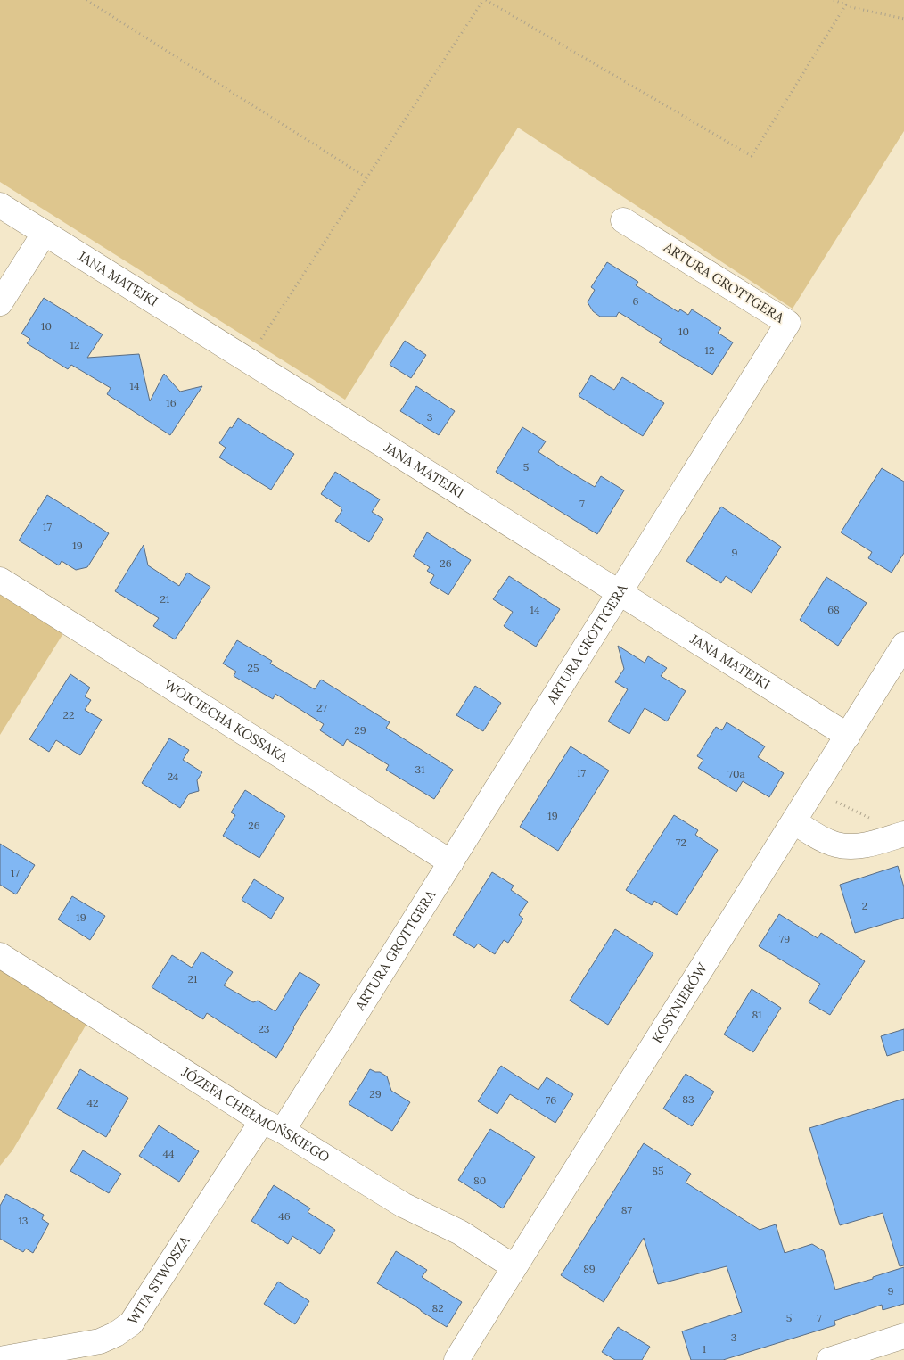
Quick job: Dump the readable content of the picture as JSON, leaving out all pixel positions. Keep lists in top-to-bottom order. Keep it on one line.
{"streets":{"street":["JANA MATEJKI","ARTURA GROTTGERA","WOJCIECHA KOSSAKA","KOSYNIERÓW","JÓZEFA CHEŁMOŃSKIEGO","WITA STWOSZA"]},"crossings":[["JANA MATEJKI","ARTURA GROTTGERA"],["JANA MATEJKI","KOSYNIERÓW"],["ARTURA GROTTGERA","WOJCIECHA KOSSAKA"],["ARTURA GROTTGERA","JÓZEFA CHEŁMOŃSKIEGO"],["ARTURA GROTTGERA","WITA STWOSZA"],["KOSYNIERÓW","JÓZEFA CHEŁMOŃSKIEGO"],["JÓZEFA CHEŁMOŃSKIEGO","WITA STWOSZA"]],"house_numbers":["6","10","10","12","12","14","16","3","5","7","17","19","9","26","21","14","68","25","27","22","29","31","17","70a","24","19","26","72","17","2","19","79","21","81","23","29","83","76","42","44","85","80","87","46","13","89","9","82","5","7","3","1"]}
